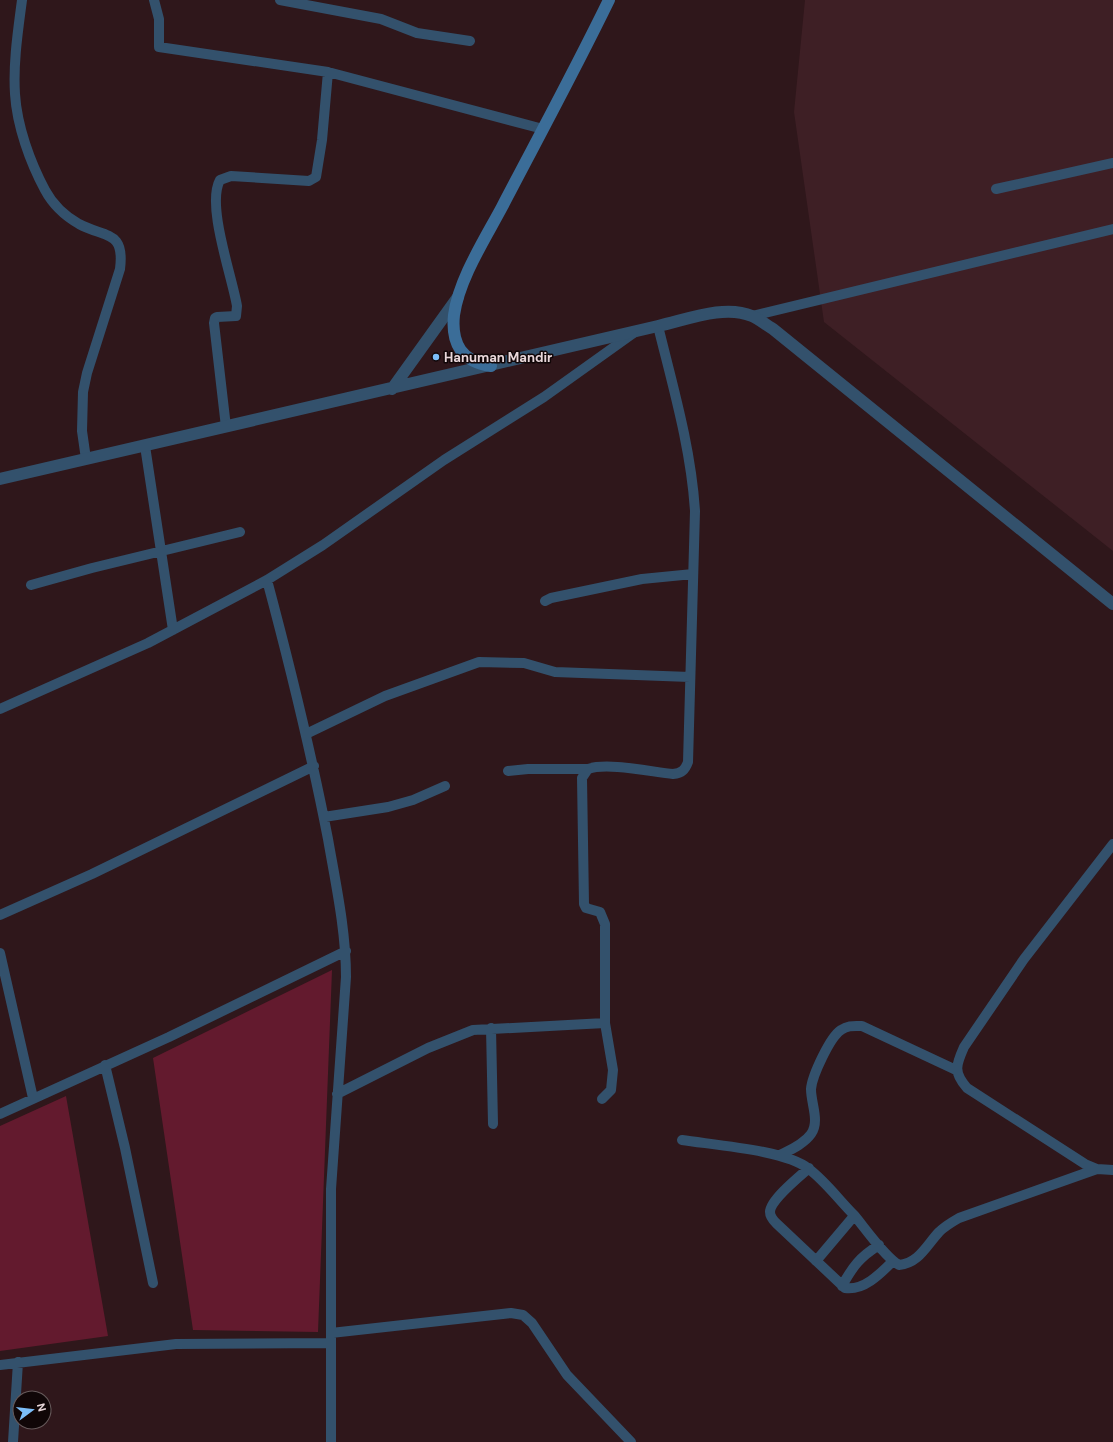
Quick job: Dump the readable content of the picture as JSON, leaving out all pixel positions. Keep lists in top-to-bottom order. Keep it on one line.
{"places":["Hanuman Mandir"],"north":"right"}
